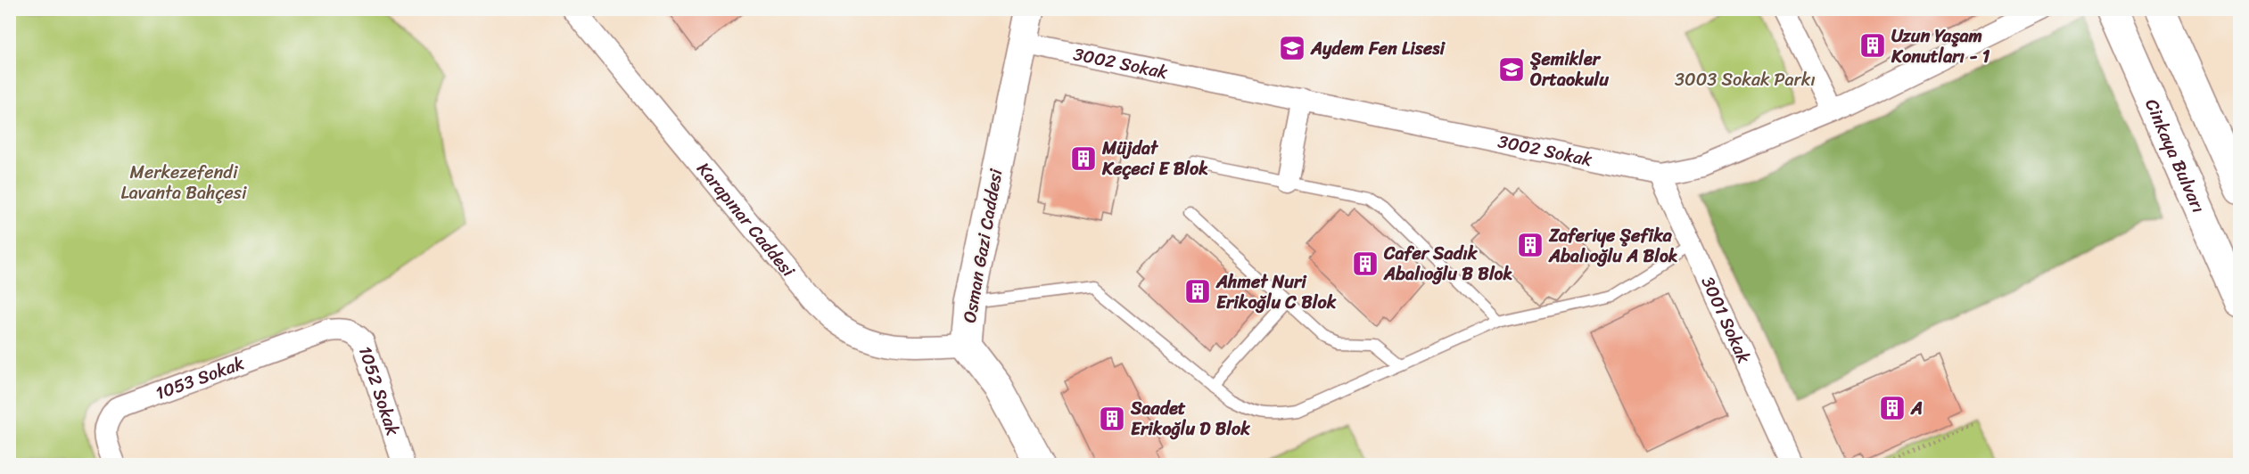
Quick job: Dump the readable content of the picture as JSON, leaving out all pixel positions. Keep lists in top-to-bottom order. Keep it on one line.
{"streets":{"main road":["Cinkaya Bulvarı","Osman Gazi Caddesi"],"street":["3002 Sokak","Karapınar Caddesi","3001 Sokak","1053 Sokak","1052 Sokak"]},"crossings":[["3002 Sokak","Osman Gazi Caddesi"],["3002 Sokak","3001 Sokak"],["Karapınar Caddesi","Osman Gazi Caddesi"],["1053 Sokak","1052 Sokak"]],"parks":["3003 Sokak Parkı","Merkezefendi Lavanta Bahçesi"],"places":{"building":["Uzun Yaşam Konutları - 1","Müjdat Keçeci E Blok","Zaferiye Şefika Abalıoğlu A Blok","Cafer Sadık Abalıoğlu B Blok","Ahmet Nuri Erikoğlu C Blok","A","Saadet Erikoğlu D Blok"],"school or university":["Aydem Fen Lisesi","Şemikler Ortaokulu"]}}
